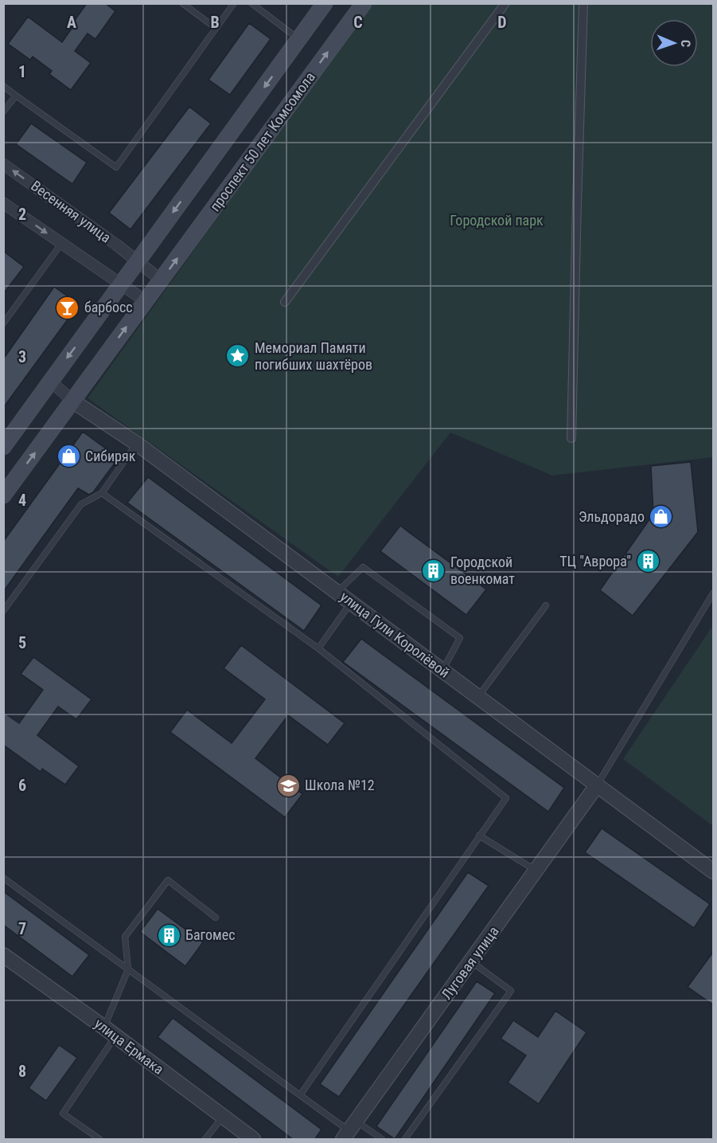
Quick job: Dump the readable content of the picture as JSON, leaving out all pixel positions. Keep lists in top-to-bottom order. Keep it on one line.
{"streets":{"main road":["проспект 50 лет Комсомола"],"street":["Весенняя улица","улица Гули Королёвой","Луговая улица","улица Ермака"]},"crossings":[["проспект 50 лет Комсомола","улица Гули Королёвой"],["улица Гули Королёвой","Луговая улица"]],"parks":["Городской парк"],"places":{"bar":["барбосс"],"place":["Мемориал Памяти погибших шахтёров"],"shop":["Сибиряк","Эльдорадо"],"building":["ТЦ \"Аврора\"","Городской военкомат","Багомес"],"school or university":["Школа №12"]},"north":"right","grid":{"columns":["A","B","C","D"],"rows":["1","2","3","4","5","6","7","8"]}}
